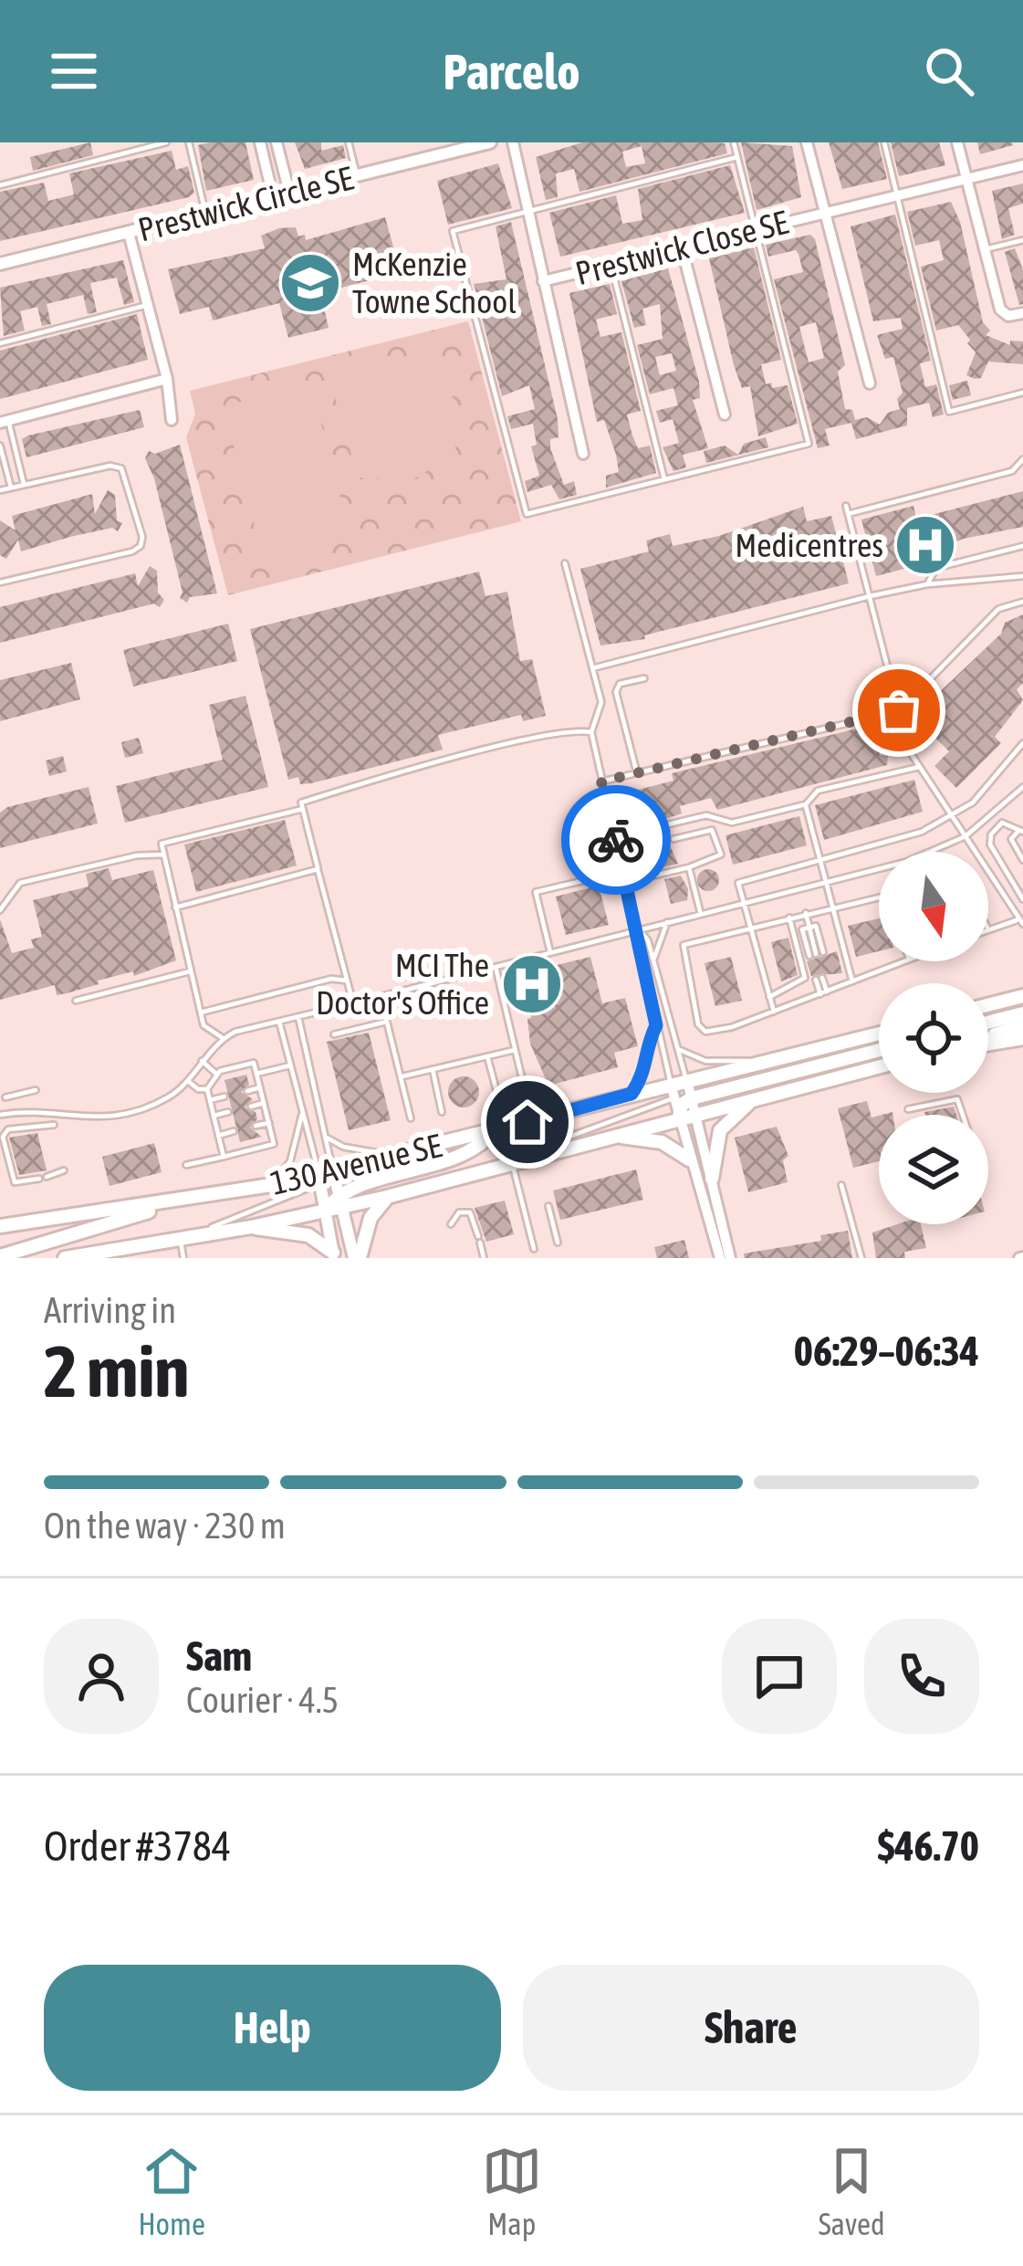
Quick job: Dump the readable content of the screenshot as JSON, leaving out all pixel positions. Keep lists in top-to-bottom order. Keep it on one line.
{"streets":{"main road":["130 Avenue SE"],"street":["Prestwick Circle SE","Prestwick Close SE"]},"places":{"school or university":["McKenzie Towne School"],"hospital":["Medicentres","MCI The Doctor's Office"]},"north":"bottom","page":{"header":"Parcelo","heading":["2 min","Arriving in","06:29–06:34"],"panel":["Sam","Courier · 4.5","Order #3784","$46.70"],"bar":"On the way · 230 m","buttons":["Help","Share"],"tabs":["Home","Map","Saved"]}}
